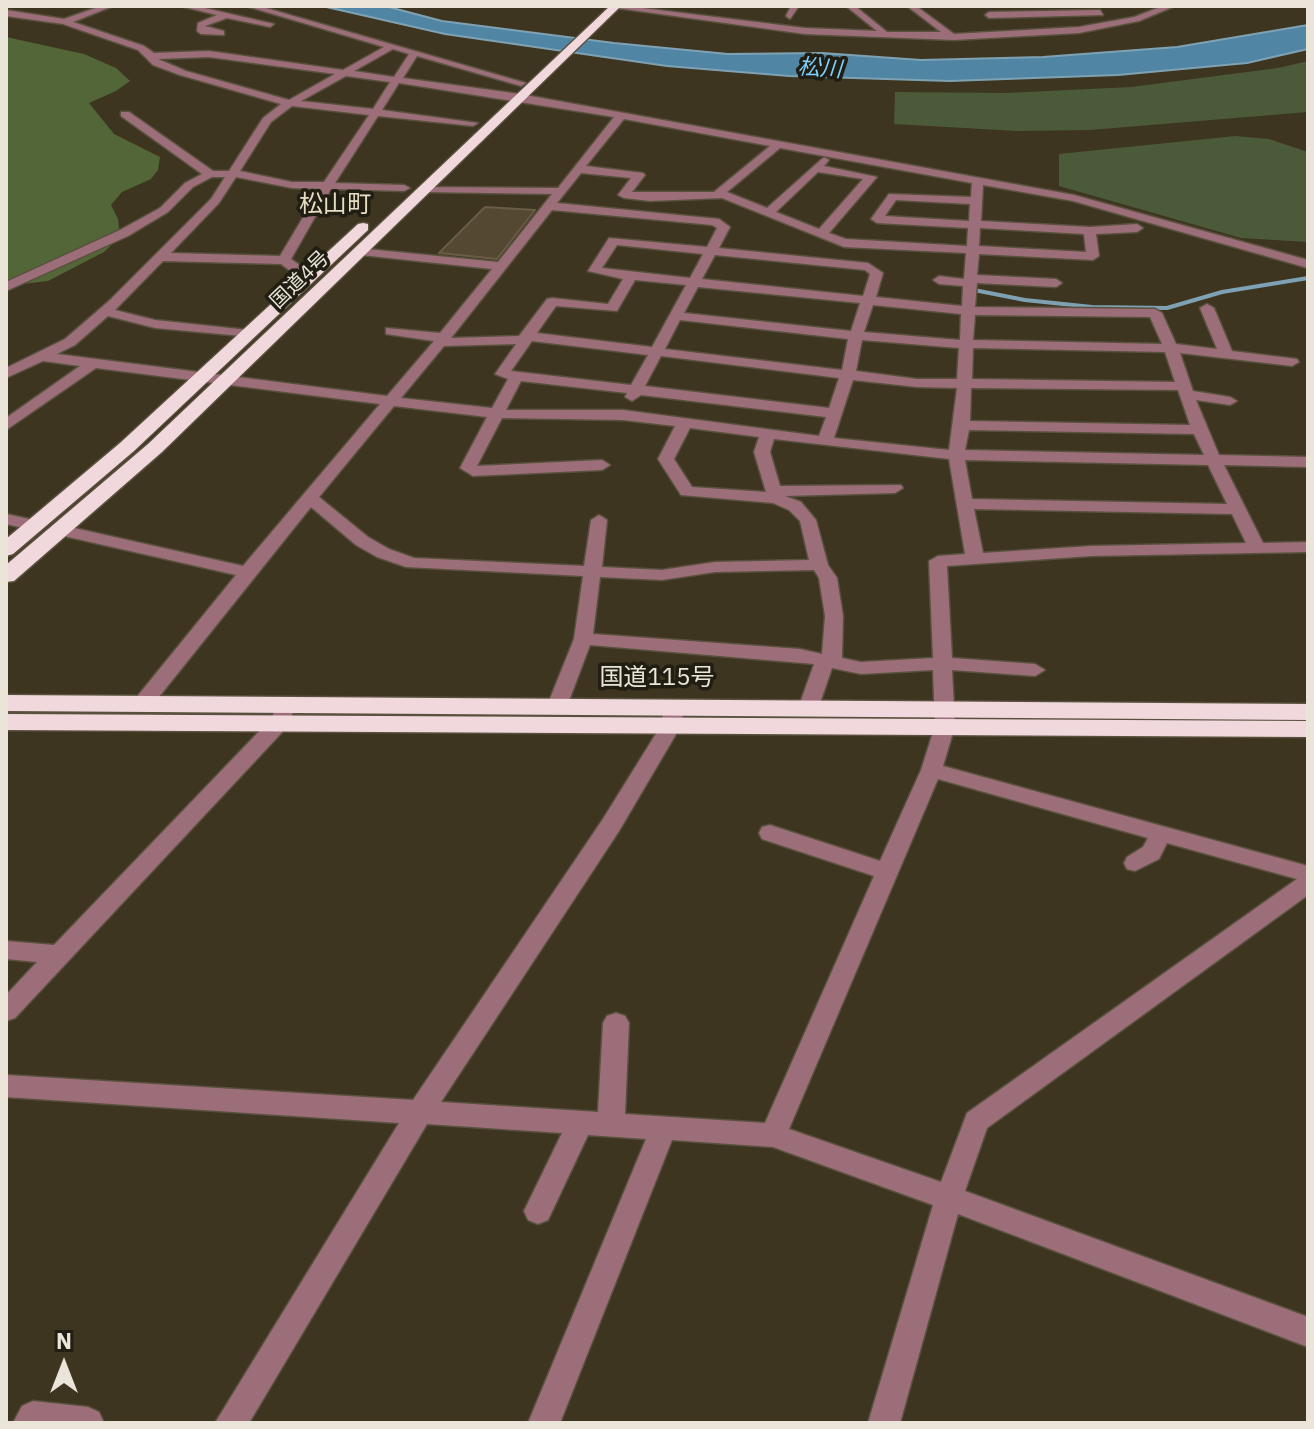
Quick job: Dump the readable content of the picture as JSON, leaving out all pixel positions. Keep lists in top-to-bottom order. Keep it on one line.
{"streets":{"highway":["国道4号","国道115号"]},"districts":["松山町"],"water":["松川"],"north":"top"}
